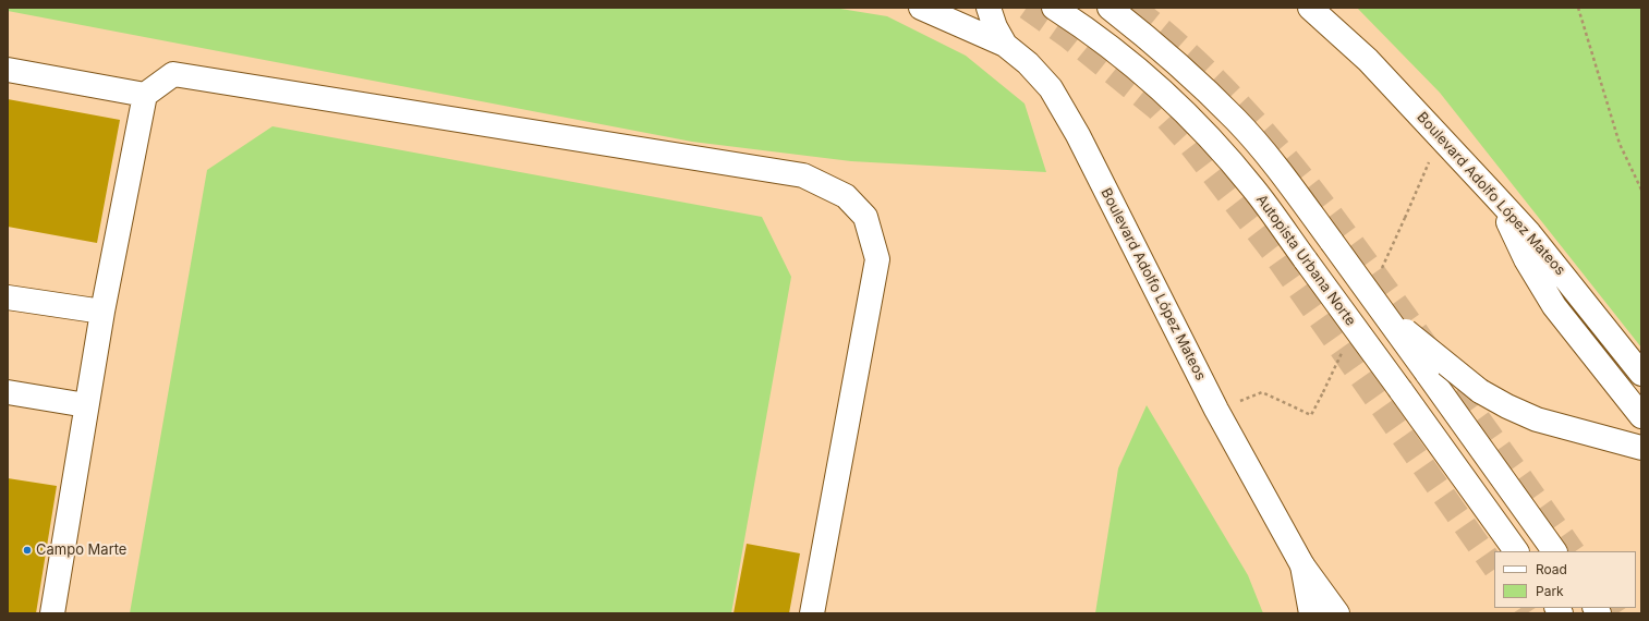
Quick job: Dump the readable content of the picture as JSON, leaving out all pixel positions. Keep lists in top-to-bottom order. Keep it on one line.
{"streets":{"main road":["Boulevard Adolfo López Mateos","Autopista Urbana Norte"]},"places":["Campo Marte"],"legend":["Road","Park"]}
